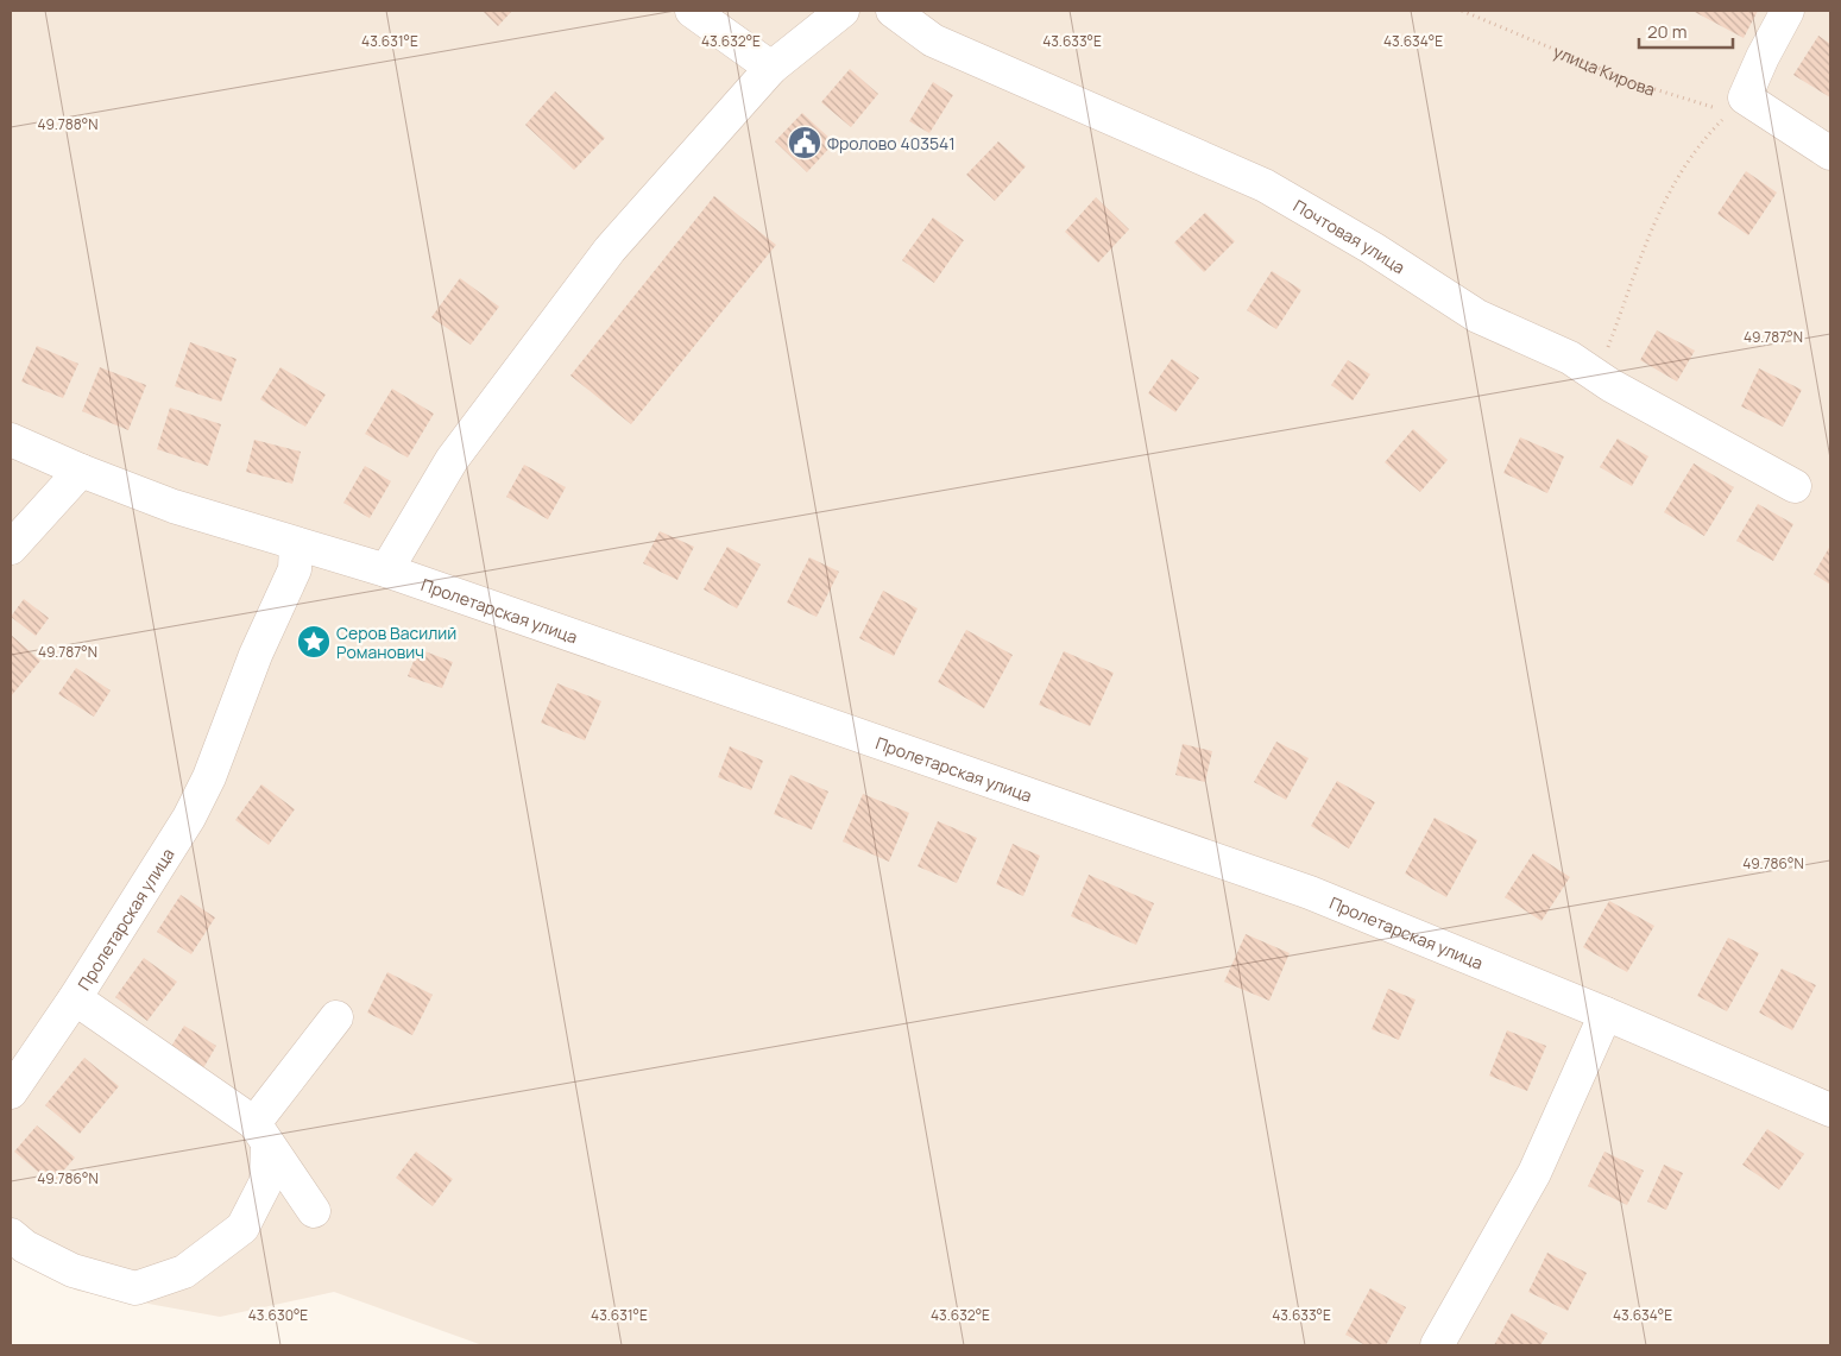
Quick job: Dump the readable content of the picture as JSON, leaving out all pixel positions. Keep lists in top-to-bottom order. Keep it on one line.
{"streets":{"street":["Почтовая улица","Пролетарская улица"],"path":["улица Кирова"]},"places":{"public building":["Фролово 403541"],"place":["Серов Василий Романович"]},"scale_bar":"20 m","coordinates":["43.631°E","43.632°E","43.633°E","43.634°E","49.788°N","49.787°N","49.786°N","43.630°E"]}
